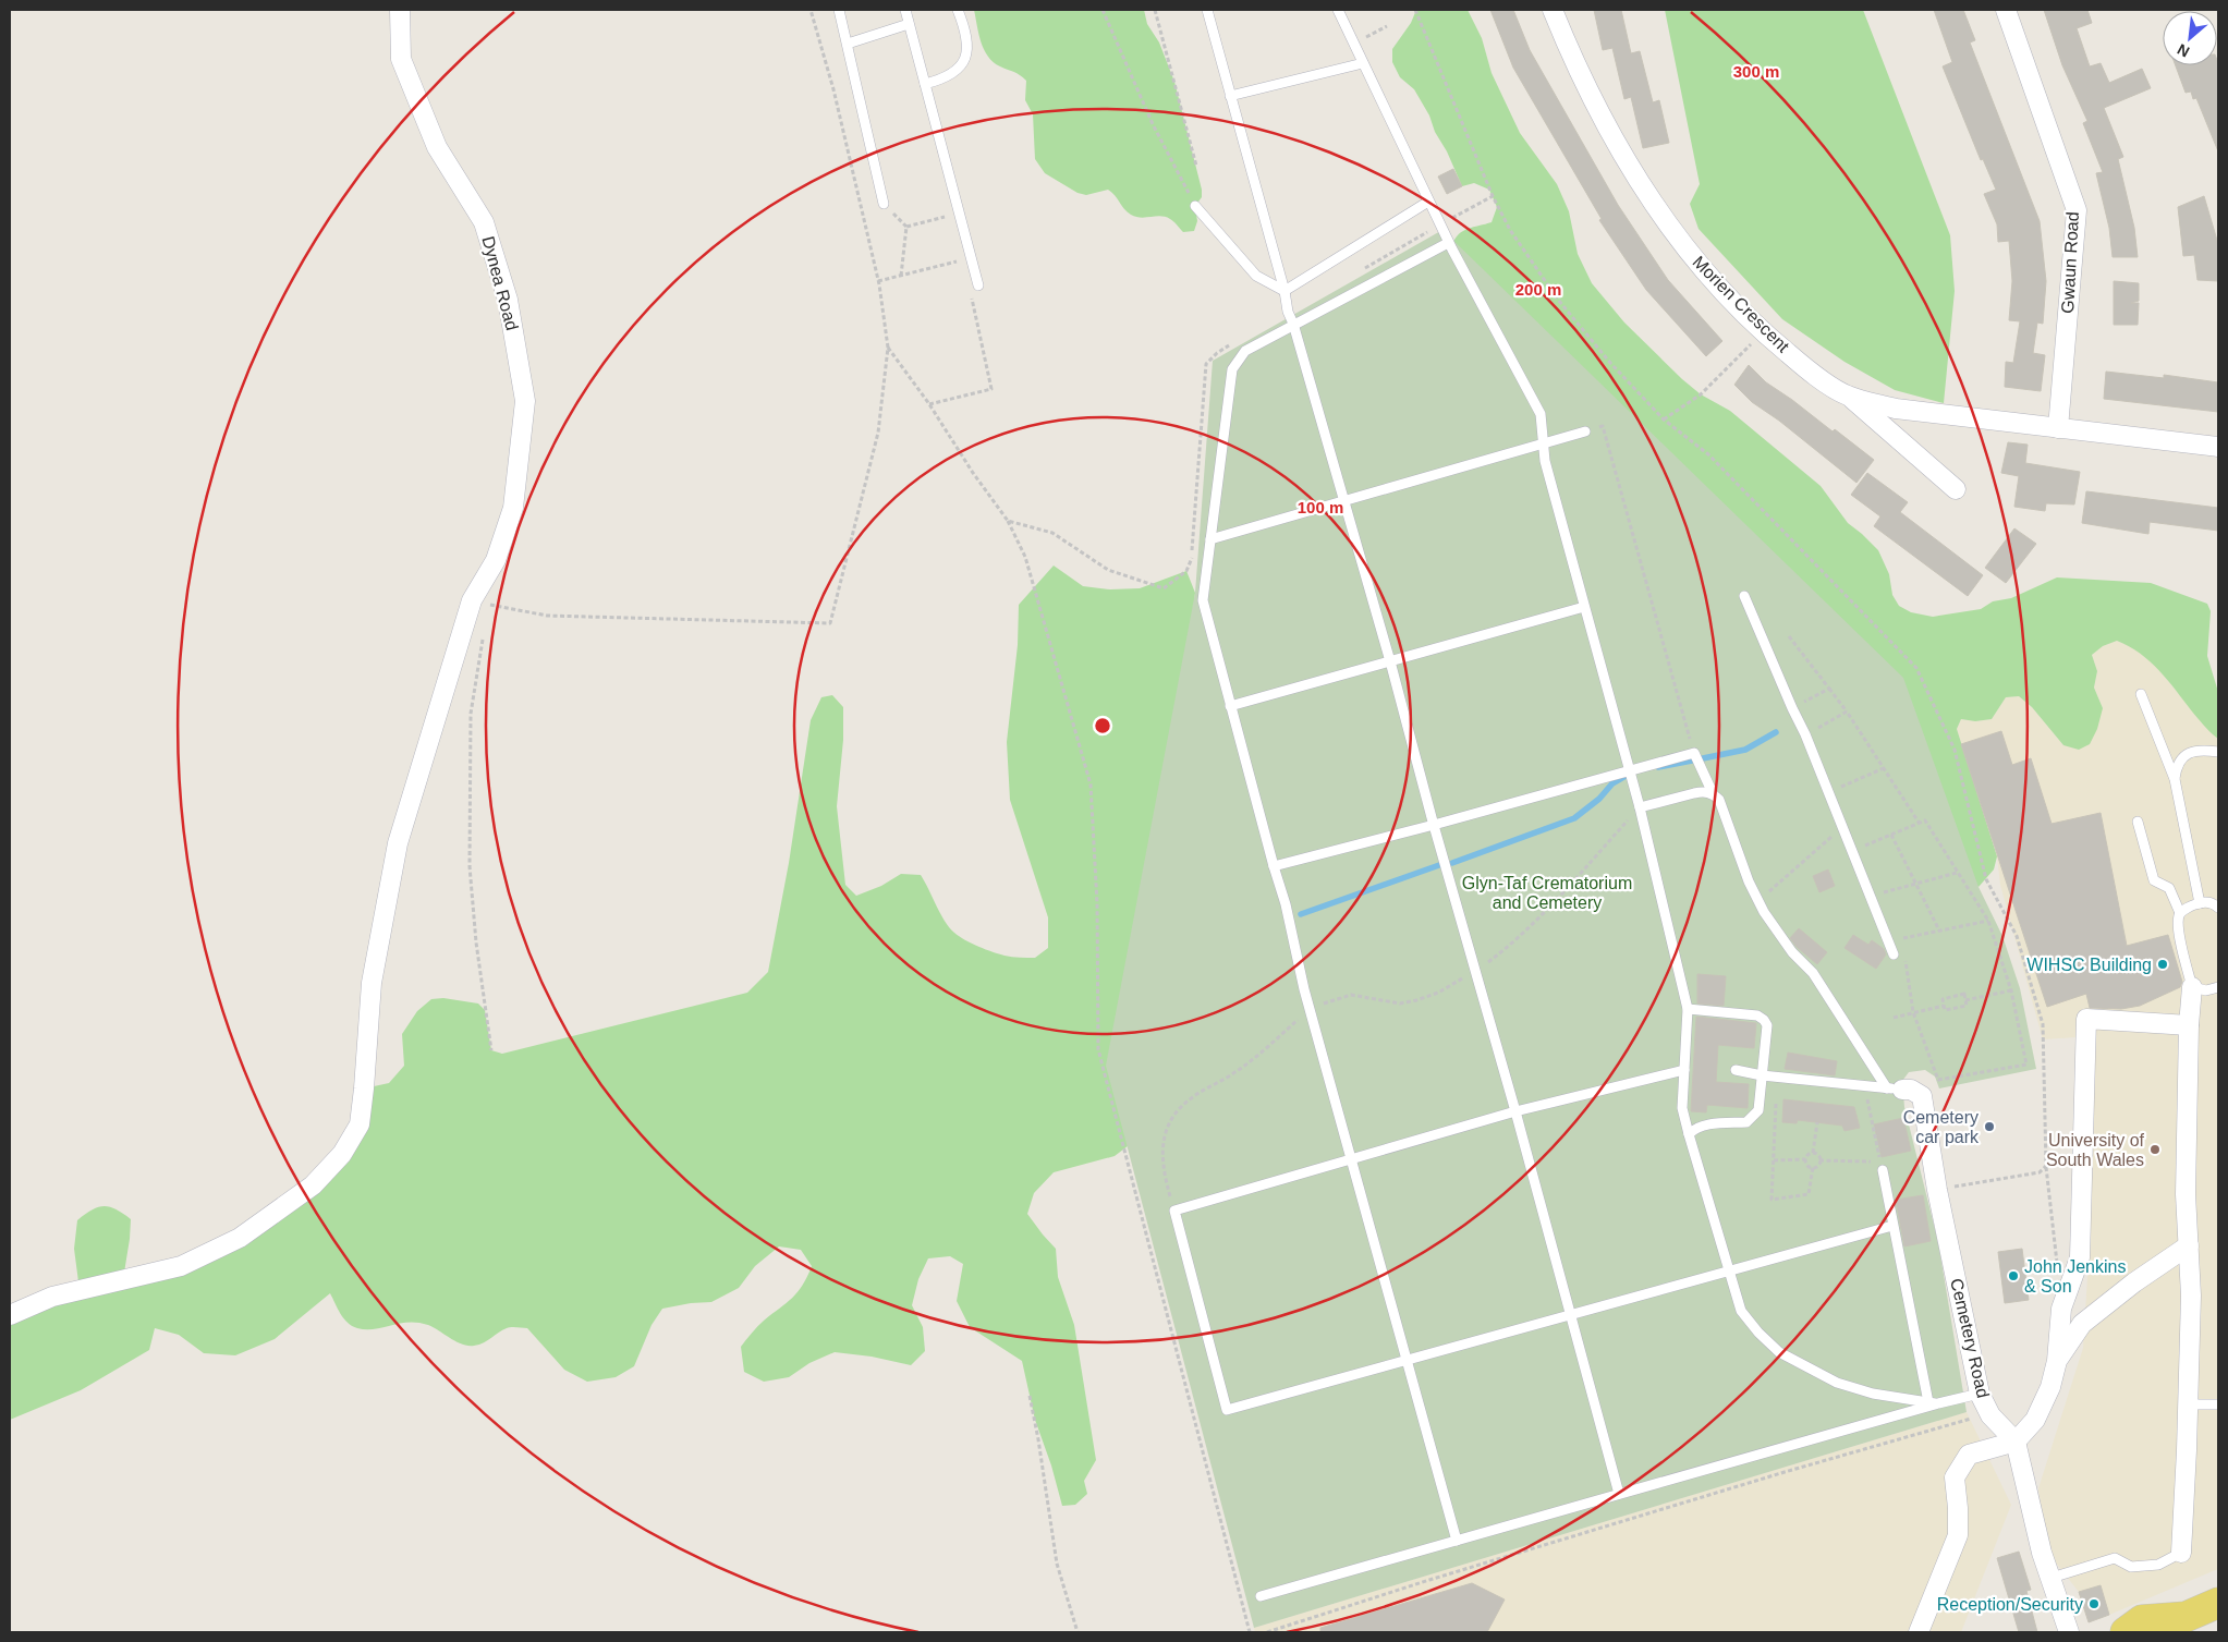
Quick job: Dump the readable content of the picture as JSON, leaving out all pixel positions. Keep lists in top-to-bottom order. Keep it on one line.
{"streets":{"street":["Gwaun Road","Dynea Road","Morien Crescent","Cemetery Road"]},"crossings":[["Gwaun Road","Morien Crescent"]],"parks":["Glyn-Taf Crematorium and Cemetery"],"places":["WIHSC Building","Cemetery car park","University of South Wales","John Jenkins & Son","Reception/Security"],"north":"bottom left","rings":["300 m","200 m","100 m"]}
